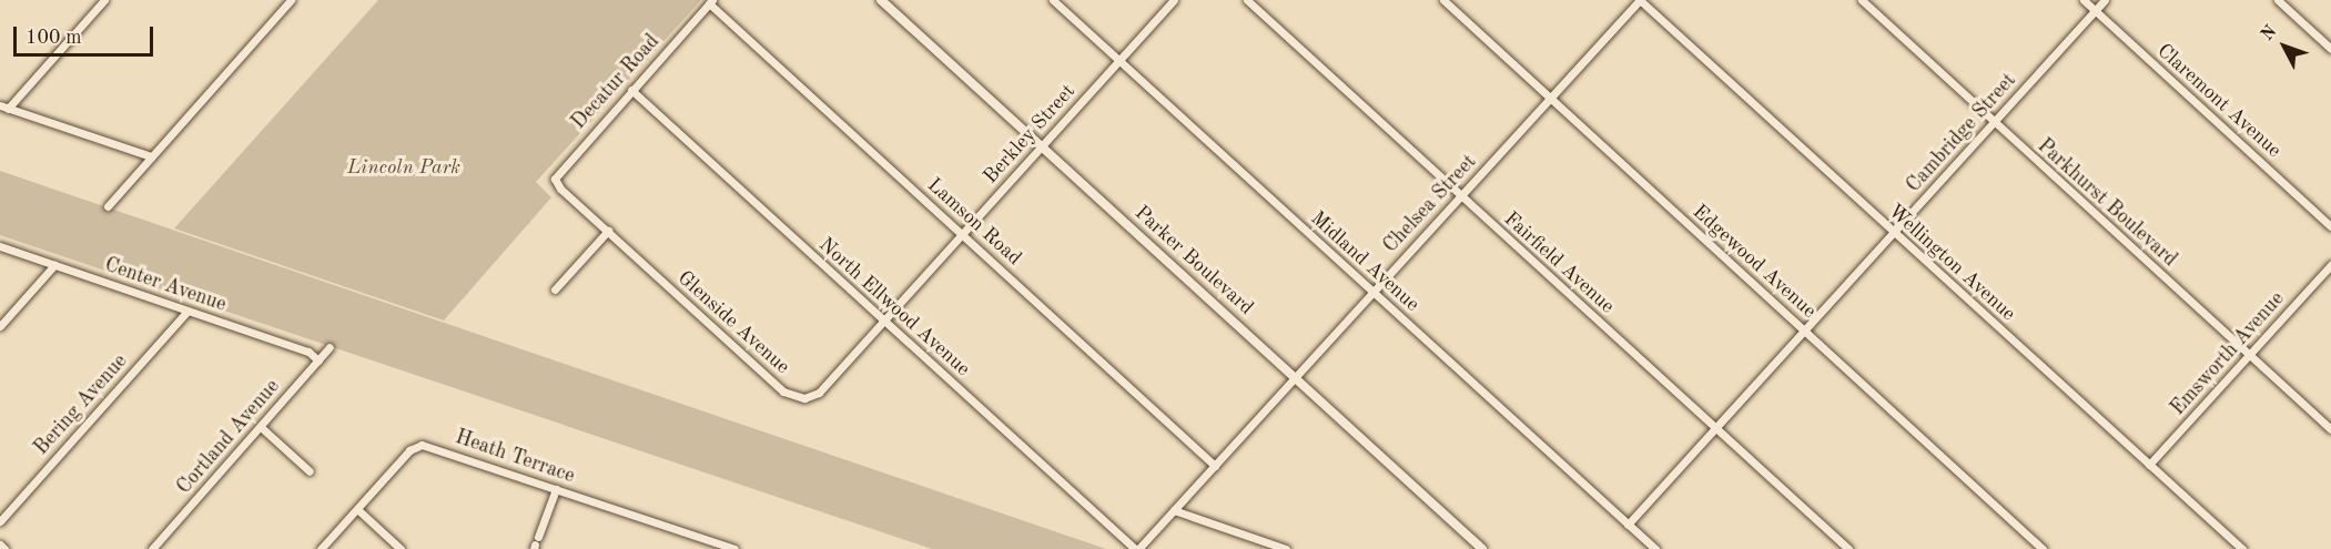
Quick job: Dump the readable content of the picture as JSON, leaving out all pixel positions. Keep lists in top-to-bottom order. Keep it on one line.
{"streets":{"street":["Decatur Road","Claremont Avenue","Cambridge Street","Berkley Street","Parkhurst Boulevard","Chelsea Street","Lamson Road","Parker Boulevard","Midland Avenue","Edgewood Avenue","Fairfield Avenue","Wellington Avenue","Center Avenue","North Ellwood Avenue","Glenside Avenue","Emsworth Avenue","Bering Avenue","Cortland Avenue","Heath Terrace"]},"crossings":[["Decatur Road","Lamson Road"],["Decatur Road","North Ellwood Avenue"],["Decatur Road","Glenside Avenue"],["Claremont Avenue","Cambridge Street"],["Cambridge Street","Parkhurst Boulevard"],["Cambridge Street","Midland Avenue"],["Cambridge Street","Edgewood Avenue"],["Cambridge Street","Fairfield Avenue"],["Cambridge Street","Wellington Avenue"],["Berkley Street","Lamson Road"],["Berkley Street","Parker Boulevard"],["Berkley Street","Midland Avenue"],["Berkley Street","North Ellwood Avenue"],["Berkley Street","Glenside Avenue"],["Parkhurst Boulevard","Emsworth Avenue"],["Chelsea Street","Lamson Road"],["Chelsea Street","Parker Boulevard"],["Chelsea Street","Midland Avenue"],["Chelsea Street","Edgewood Avenue"],["Chelsea Street","Fairfield Avenue"],["Chelsea Street","Wellington Avenue"],["Chelsea Street","North Ellwood Avenue"],["Wellington Avenue","Emsworth Avenue"],["Center Avenue","Bering Avenue"],["Center Avenue","Cortland Avenue"],["North Ellwood Avenue","Glenside Avenue"]],"parks":["Lincoln Park"],"scale_bar":"100 m","north":"top left"}
